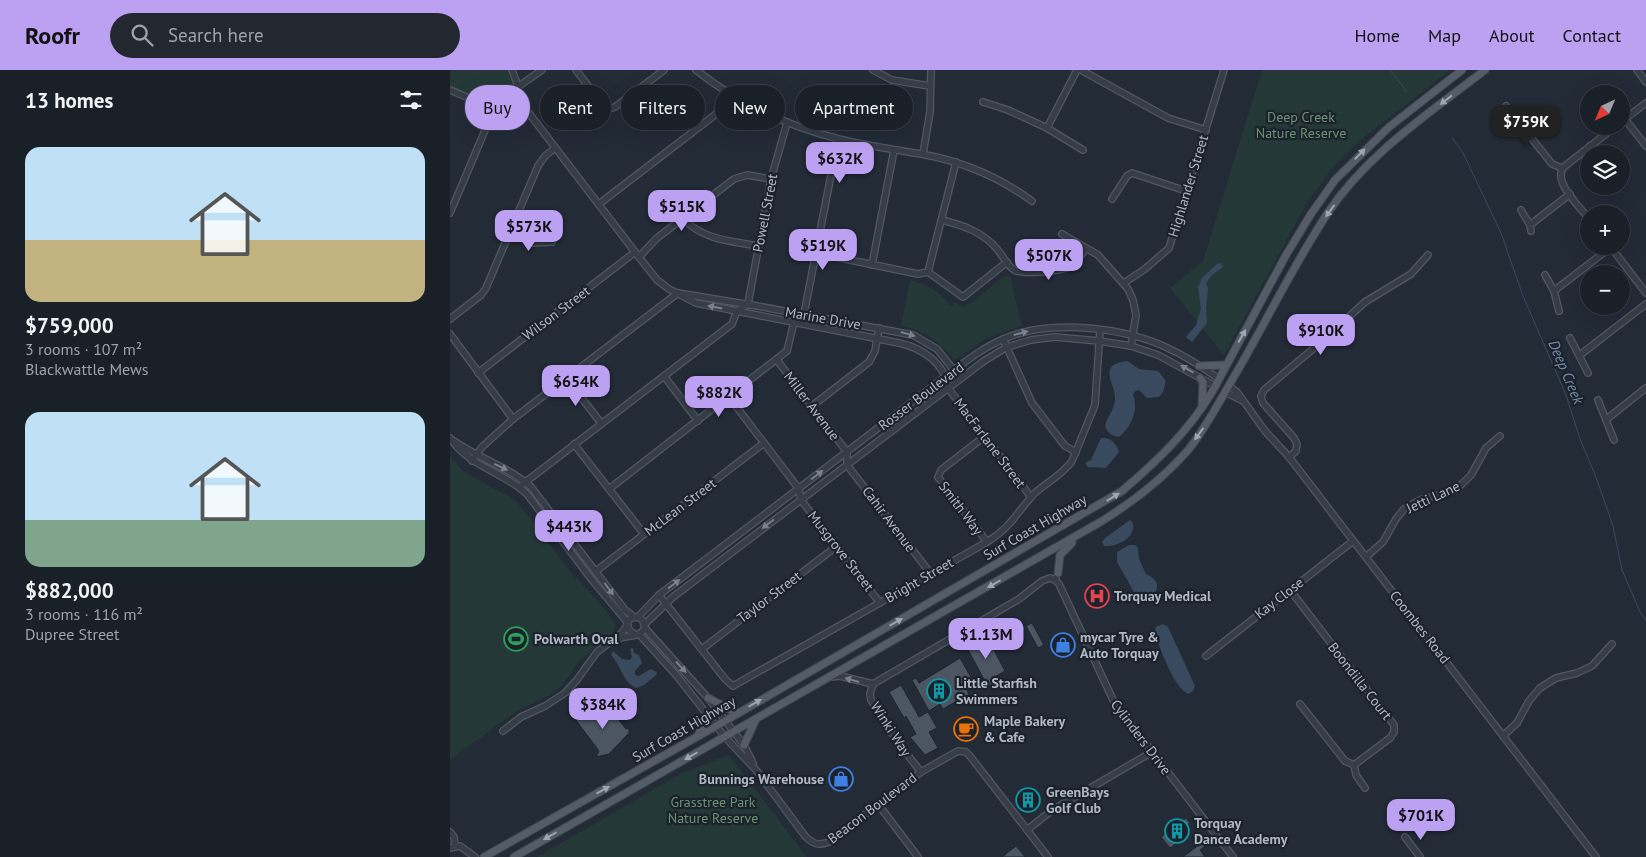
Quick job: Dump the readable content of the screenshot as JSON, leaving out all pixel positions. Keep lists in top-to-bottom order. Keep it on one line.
{"streets":{"main road":["Surf Coast Highway"],"street":["Highlander Street","Powell Street","Wilson Street","Marine Drive","Rosser Boulevard","Miller Avenue","MacFarlane Street","Jetti Lane","McLean Street","Smith Way","Cahir Avenue","Musgrove Street","Bright Street","Taylor Street","Kay Close","Coombes Road","Boondilla Court","Winki Way","Cylinders Drive","Beacon Boulevard"]},"crossings":[["Powell Street","Wilson Street"],["Powell Street","Marine Drive"],["Wilson Street","Marine Drive"],["Marine Drive","Rosser Boulevard"],["Rosser Boulevard","Miller Avenue"],["Rosser Boulevard","MacFarlane Street"],["Rosser Boulevard","Cahir Avenue"],["Rosser Boulevard","Surf Coast Highway"],["Rosser Boulevard","Musgrove Street"],["Rosser Boulevard","Bright Street"],["Rosser Boulevard","Beacon Boulevard"],["MacFarlane Street","Smith Way"],["MacFarlane Street","Bright Street"],["Jetti Lane","Coombes Road"],["McLean Street","Beacon Boulevard"],["Smith Way","Bright Street"],["Cahir Avenue","Bright Street"],["Surf Coast Highway","Coombes Road"],["Surf Coast Highway","Winki Way"],["Surf Coast Highway","Beacon Boulevard"],["Musgrove Street","Bright Street"],["Musgrove Street","Taylor Street"],["Bright Street","Taylor Street"],["Kay Close","Coombes Road"],["Kay Close","Boondilla Court"],["Winki Way","Cylinders Drive"],["Winki Way","Beacon Boulevard"]],"water":["Deep Creek"],"parks":["Deep Creek Nature Reserve","Grasstree Park Nature Reserve"],"places":{"hospital":["Torquay Medical"],"sports":["Polwarth Oval"],"shop":["mycar Tyre & Auto Torquay","Bunnings Warehouse"],"building":["Little Starfish Swimmers","GreenBays Golf Club","Torquay Dance Academy"],"cafe":["Maple Bakery & Cafe"]},"north":"bottom left","page":{"header":"Roofr","search":"Search here","nav":["Home","Map","About","Contact"],"heading":"13 homes","map_buttons":["+","−"],"chip":["Buy","Rent","Filters","New","Apartment"],"price":["$759K","$632K","$515K","$573K","$519K","$507K","$910K","$654K","$882K","$443K","$1.13M","$384K","$701K"],"list":[{"name":"$759,000","note":"3 rooms · 107 m² · Blackwattle Mews"},{"name":"$882,000","note":"3 rooms · 116 m² · Dupree Street"}]}}
